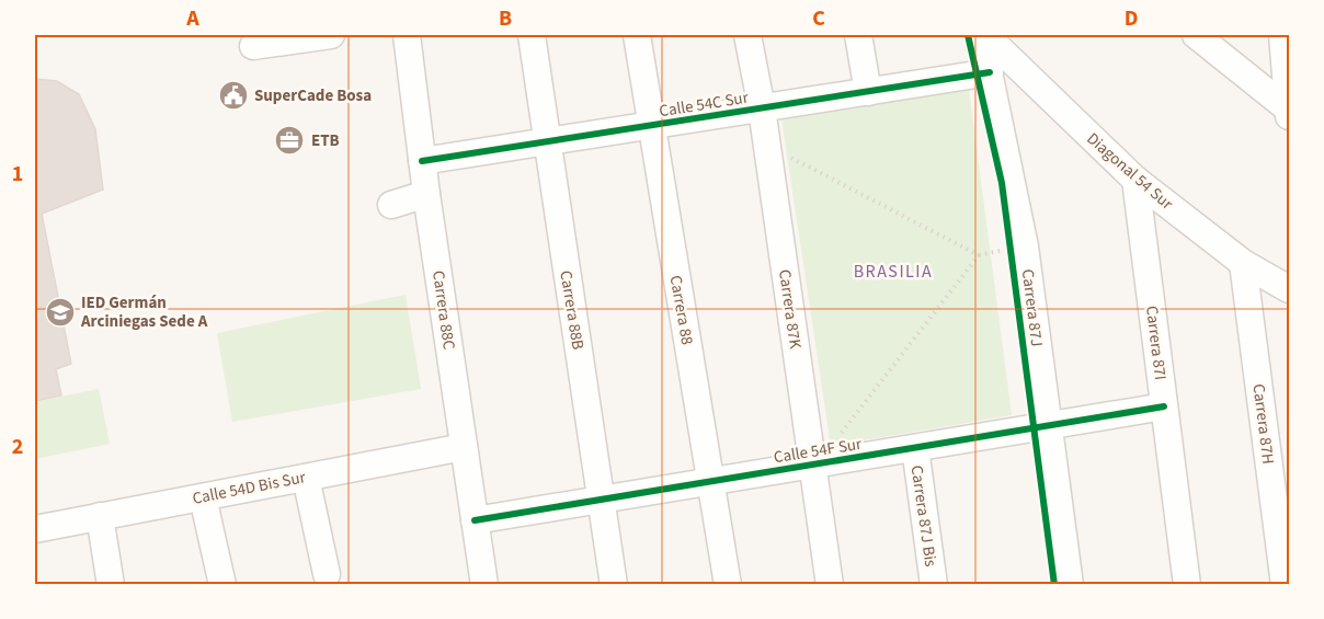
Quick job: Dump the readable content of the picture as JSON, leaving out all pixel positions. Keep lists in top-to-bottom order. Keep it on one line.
{"streets":{"street":["Calle 54C Sur","Diagonal 54 Sur","Carrera 87J","Carrera 87K","Carrera 88C","Carrera 88B","Carrera 88","Carrera 87I","Carrera 87H","Calle 54F Sur","Calle 54D Bis Sur","Carrera 87J Bis"]},"crossings":[["Calle 54C Sur","Carrera 87J"],["Calle 54C Sur","Carrera 87K"],["Calle 54C Sur","Carrera 88C"],["Calle 54C Sur","Carrera 88B"],["Calle 54C Sur","Carrera 88"],["Diagonal 54 Sur","Carrera 87J"],["Diagonal 54 Sur","Carrera 87I"],["Diagonal 54 Sur","Carrera 87H"],["Carrera 87J","Calle 54F Sur"],["Carrera 87K","Calle 54F Sur"],["Carrera 88C","Calle 54F Sur"],["Carrera 88C","Calle 54D Bis Sur"],["Carrera 88B","Calle 54F Sur"],["Carrera 88","Calle 54F Sur"],["Carrera 87I","Calle 54F Sur"],["Calle 54F Sur","Carrera 87J Bis"]],"districts":["BRASILIA"],"places":{"public building":["SuperCade Bosa"],"office":["ETB"],"school or university":["IED Germán Arciniegas Sede A"]},"grid":{"columns":["A","B","C","D"],"rows":["1","2"]}}
